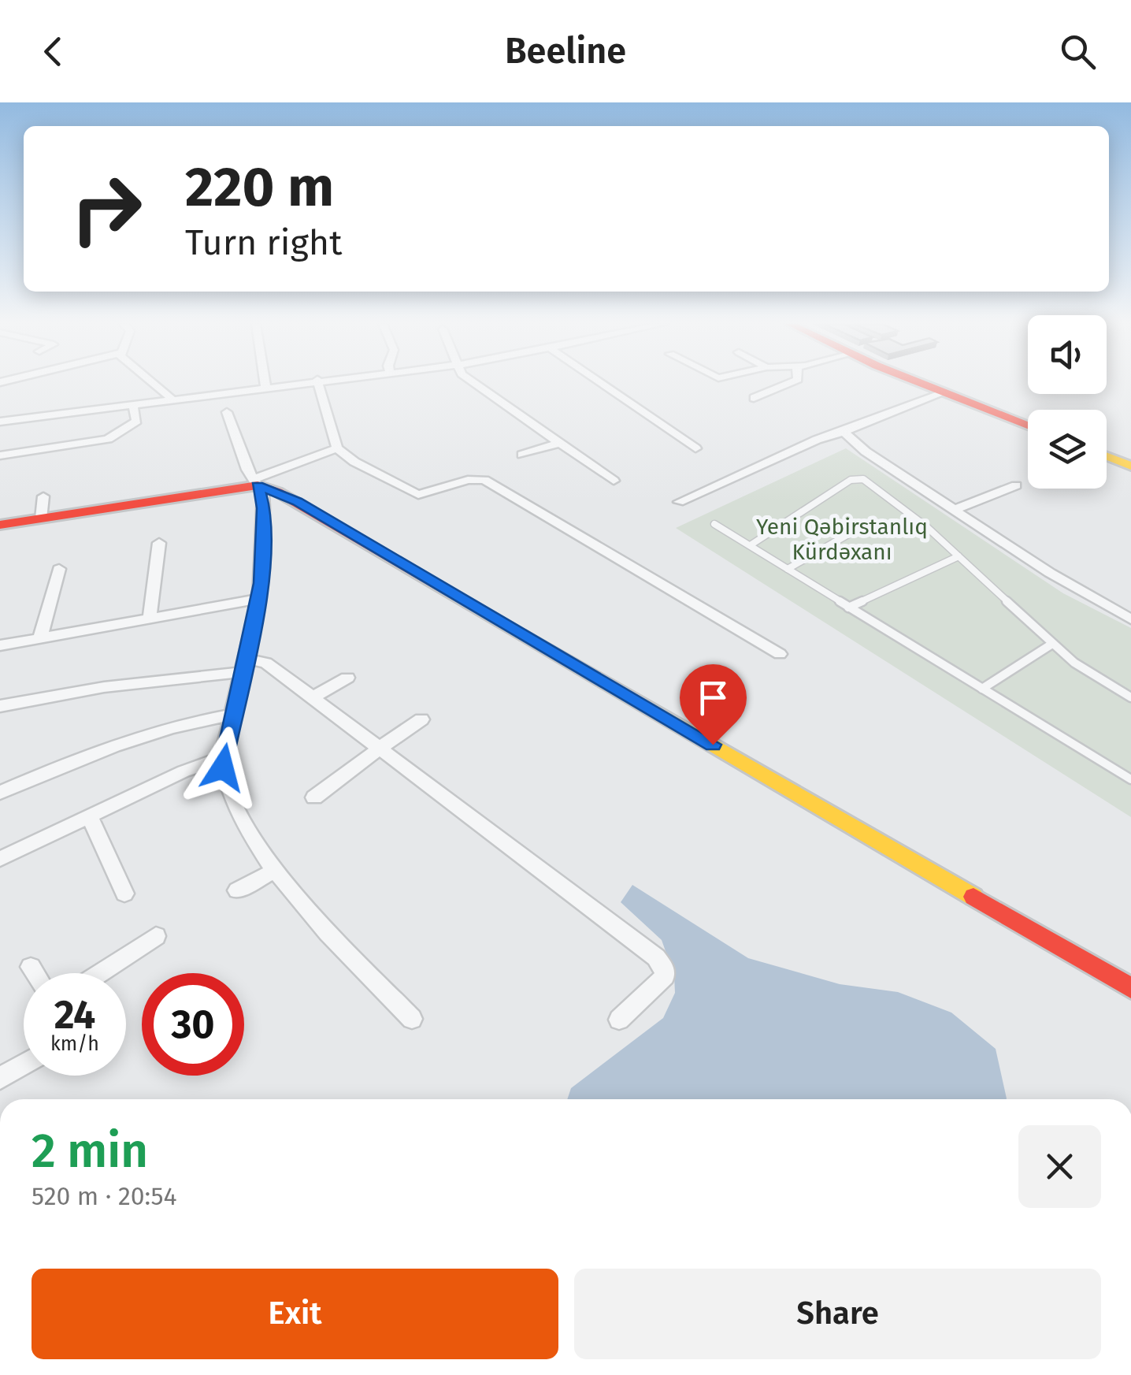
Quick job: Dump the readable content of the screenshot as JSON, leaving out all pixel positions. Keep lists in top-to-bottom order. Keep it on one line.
{"parks":["Yeni Qəbirstanlıq Kürdəxanı"],"page":{"header":"Beeline","turn":["220 m","Turn right"],"speed":"24 km/h","limit":"30","heading":["2 min","520 m · 20:54"],"buttons":["Exit","Share"]}}
